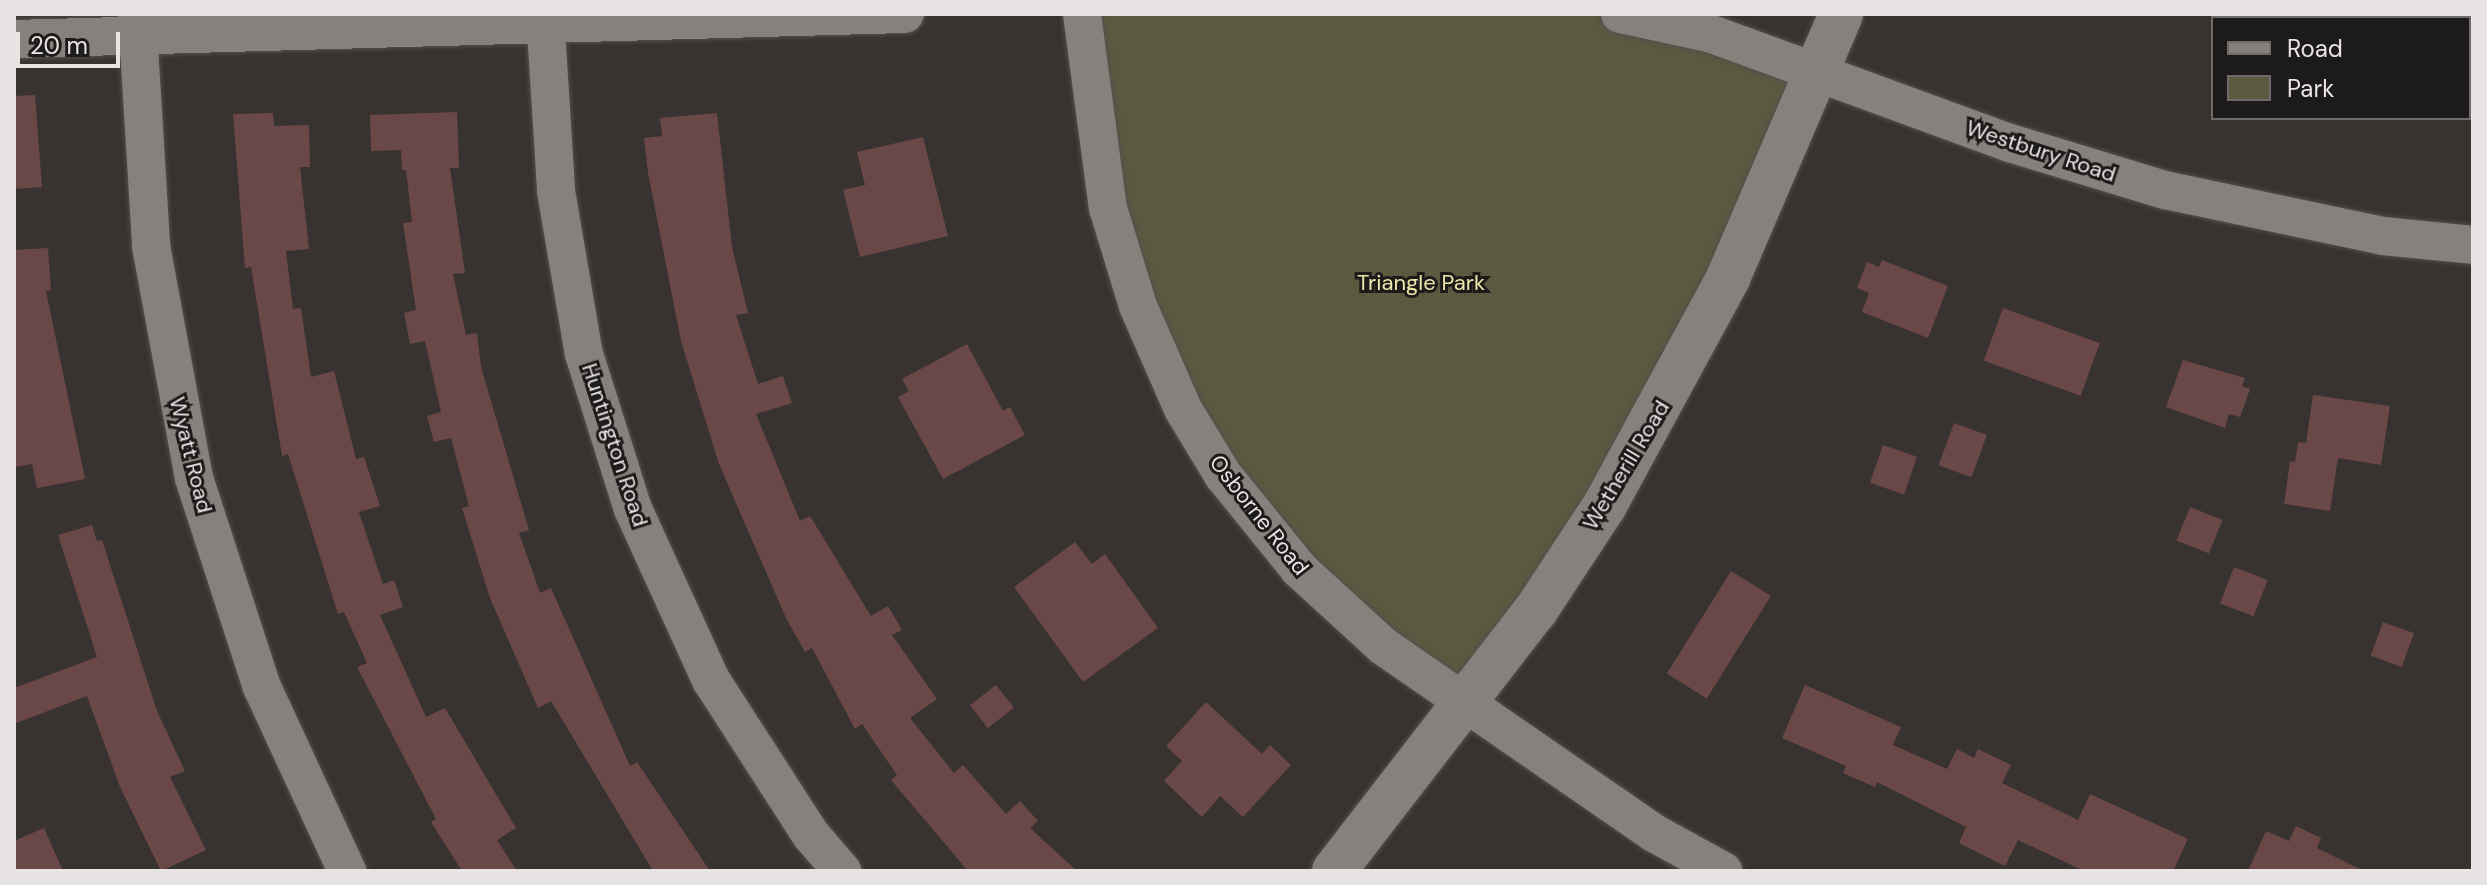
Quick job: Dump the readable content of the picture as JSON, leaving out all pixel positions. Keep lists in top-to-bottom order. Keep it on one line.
{"streets":{"street":["Westbury Road","Huntington Road","Wyatt Road","Wetherill Road","Osborne Road"]},"crossings":[["Westbury Road","Wetherill Road"],["Wetherill Road","Osborne Road"]],"parks":["Triangle Park"],"legend":["Road","Park"],"scale_bar":"20 m"}
